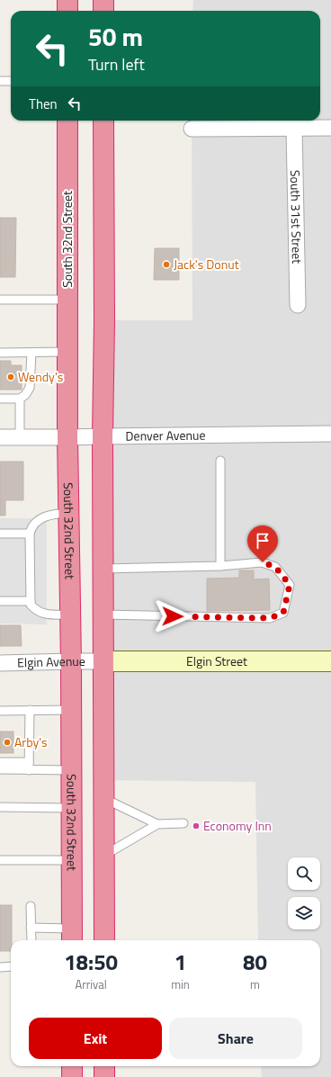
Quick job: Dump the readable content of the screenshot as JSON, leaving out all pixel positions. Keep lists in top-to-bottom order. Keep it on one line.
{"streets":{"highway":["South 32nd Street"],"street":["South 31st Street","Denver Avenue","Elgin Street","Elgin Avenue"]},"crossings":[["South 32nd Street","Denver Avenue"],["South 32nd Street","Elgin Avenue"],["Elgin Street","Elgin Avenue"]],"places":["Jack's Donut","Wendy's","Arby's","Economy Inn"],"page":{"turn":["50 m","Turn left"],"then":"Then","eta":["18:50","Arrival","1","min","80","m"],"buttons":["Exit","Share"]}}
